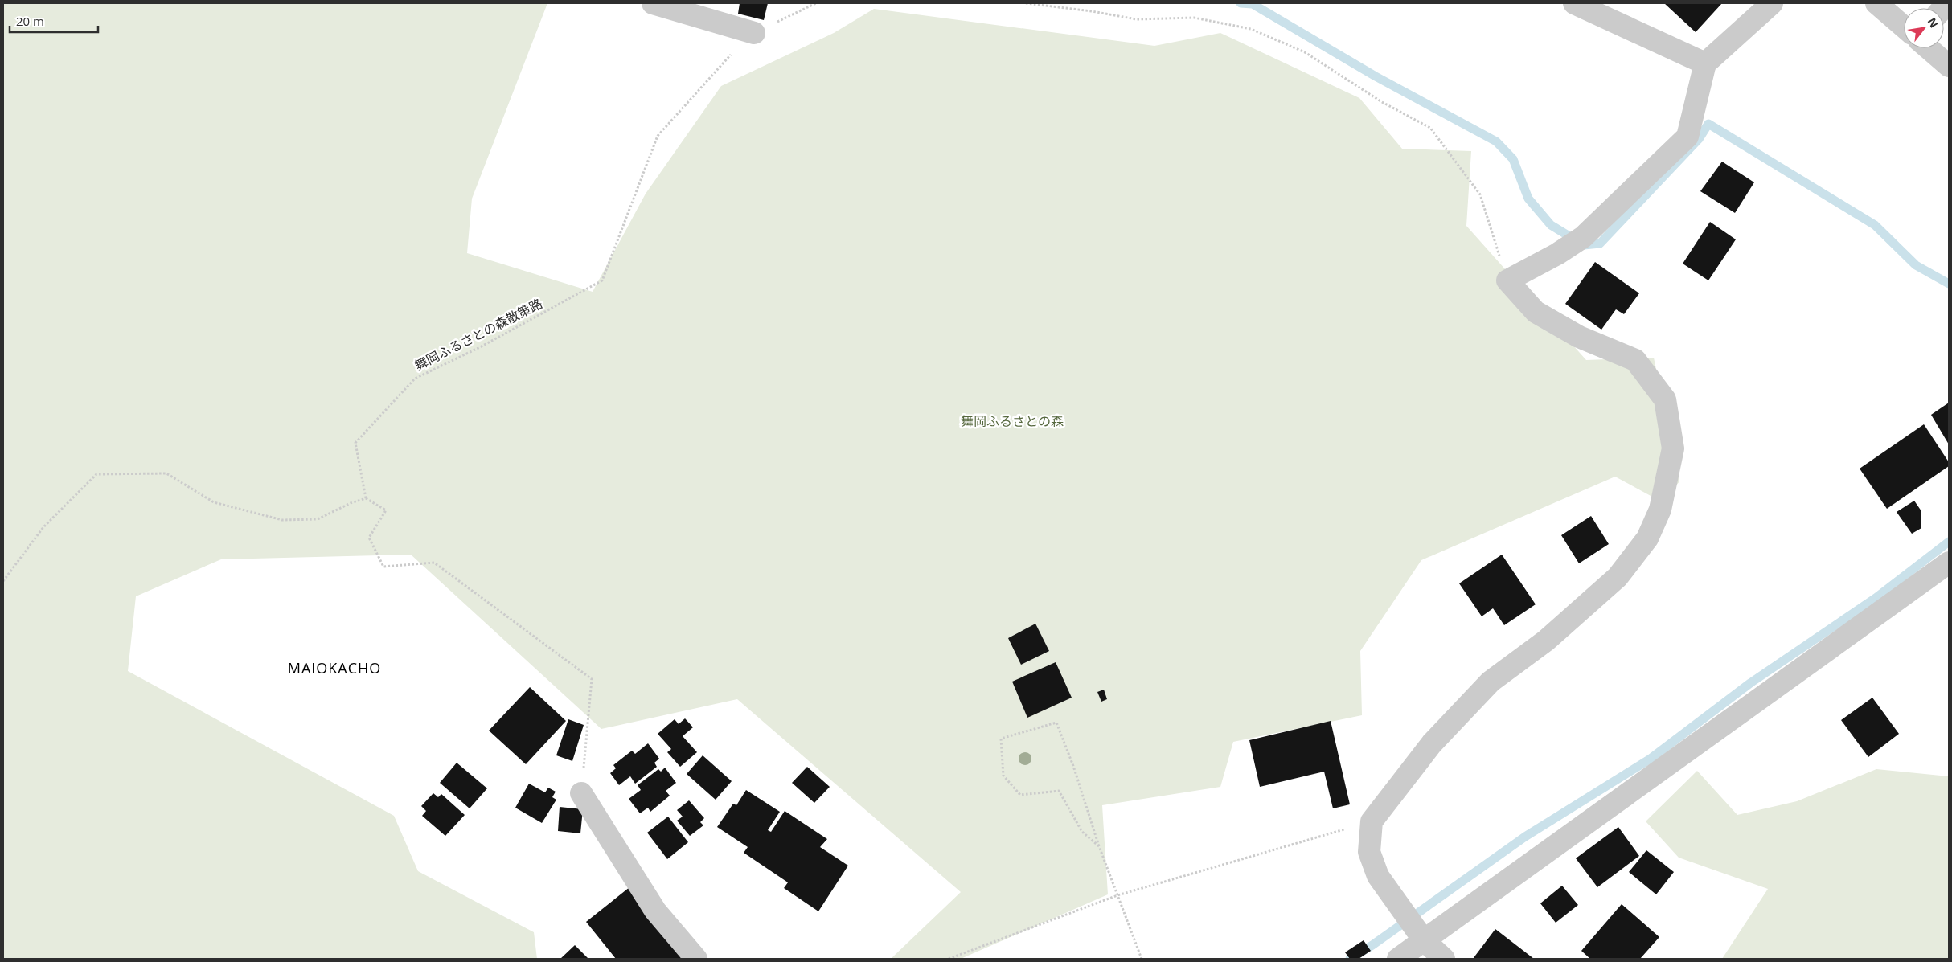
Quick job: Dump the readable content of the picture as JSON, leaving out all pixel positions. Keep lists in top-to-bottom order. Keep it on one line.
{"streets":{"path":["舞岡ふるさとの森散策路"]},"districts":["MAIOKACHO"],"parks":["舞岡ふるさとの森"],"scale_bar":"20 m","north":"top right"}
